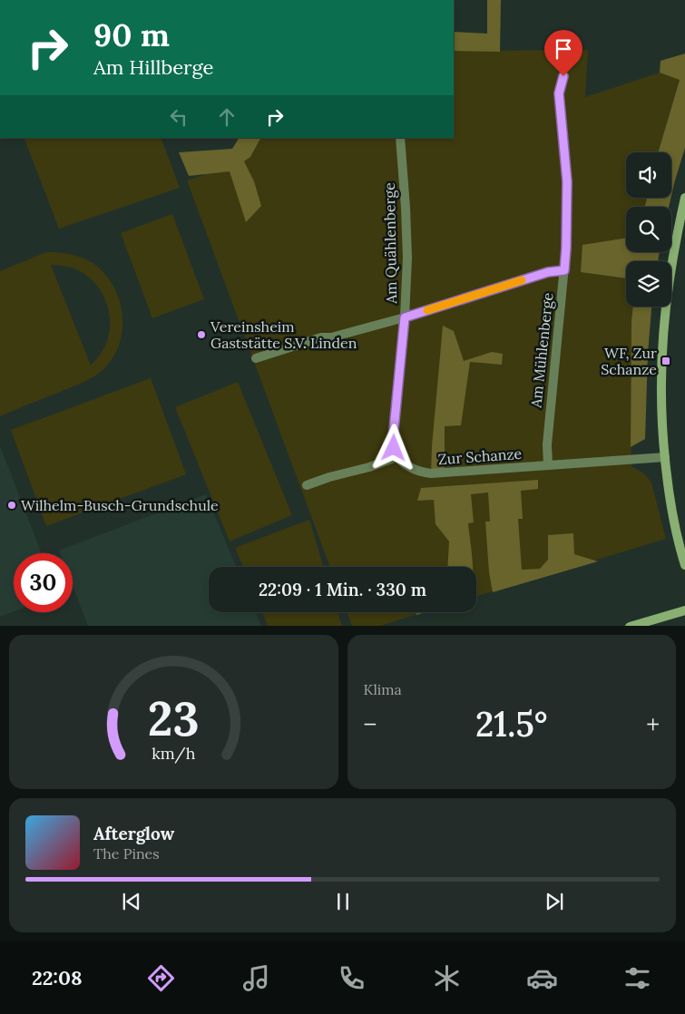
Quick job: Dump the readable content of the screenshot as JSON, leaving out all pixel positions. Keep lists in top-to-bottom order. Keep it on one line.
{"streets":{"street":["Am Quählenberge","Am Mühlenberge","Zur Schanze"]},"crossings":[["Am Quählenberge","Zur Schanze"],["Am Mühlenberge","Zur Schanze"]],"places":{"other":["Vereinsheim Gaststätte S.V. Linden","Wilhelm-Busch-Grundschule"],"transit":["WF, Zur Schanze"]},"page":{"turn":["90 m","Am Hillberge"],"limit":"30","trip":"22:09 · 1 Min. · 330 m","tile":"Klima","heat":["−","21.5°","+"],"song":["Afterglow","The Pines"],"tabs":"22:08","gauge":["23","km/h"]}}
